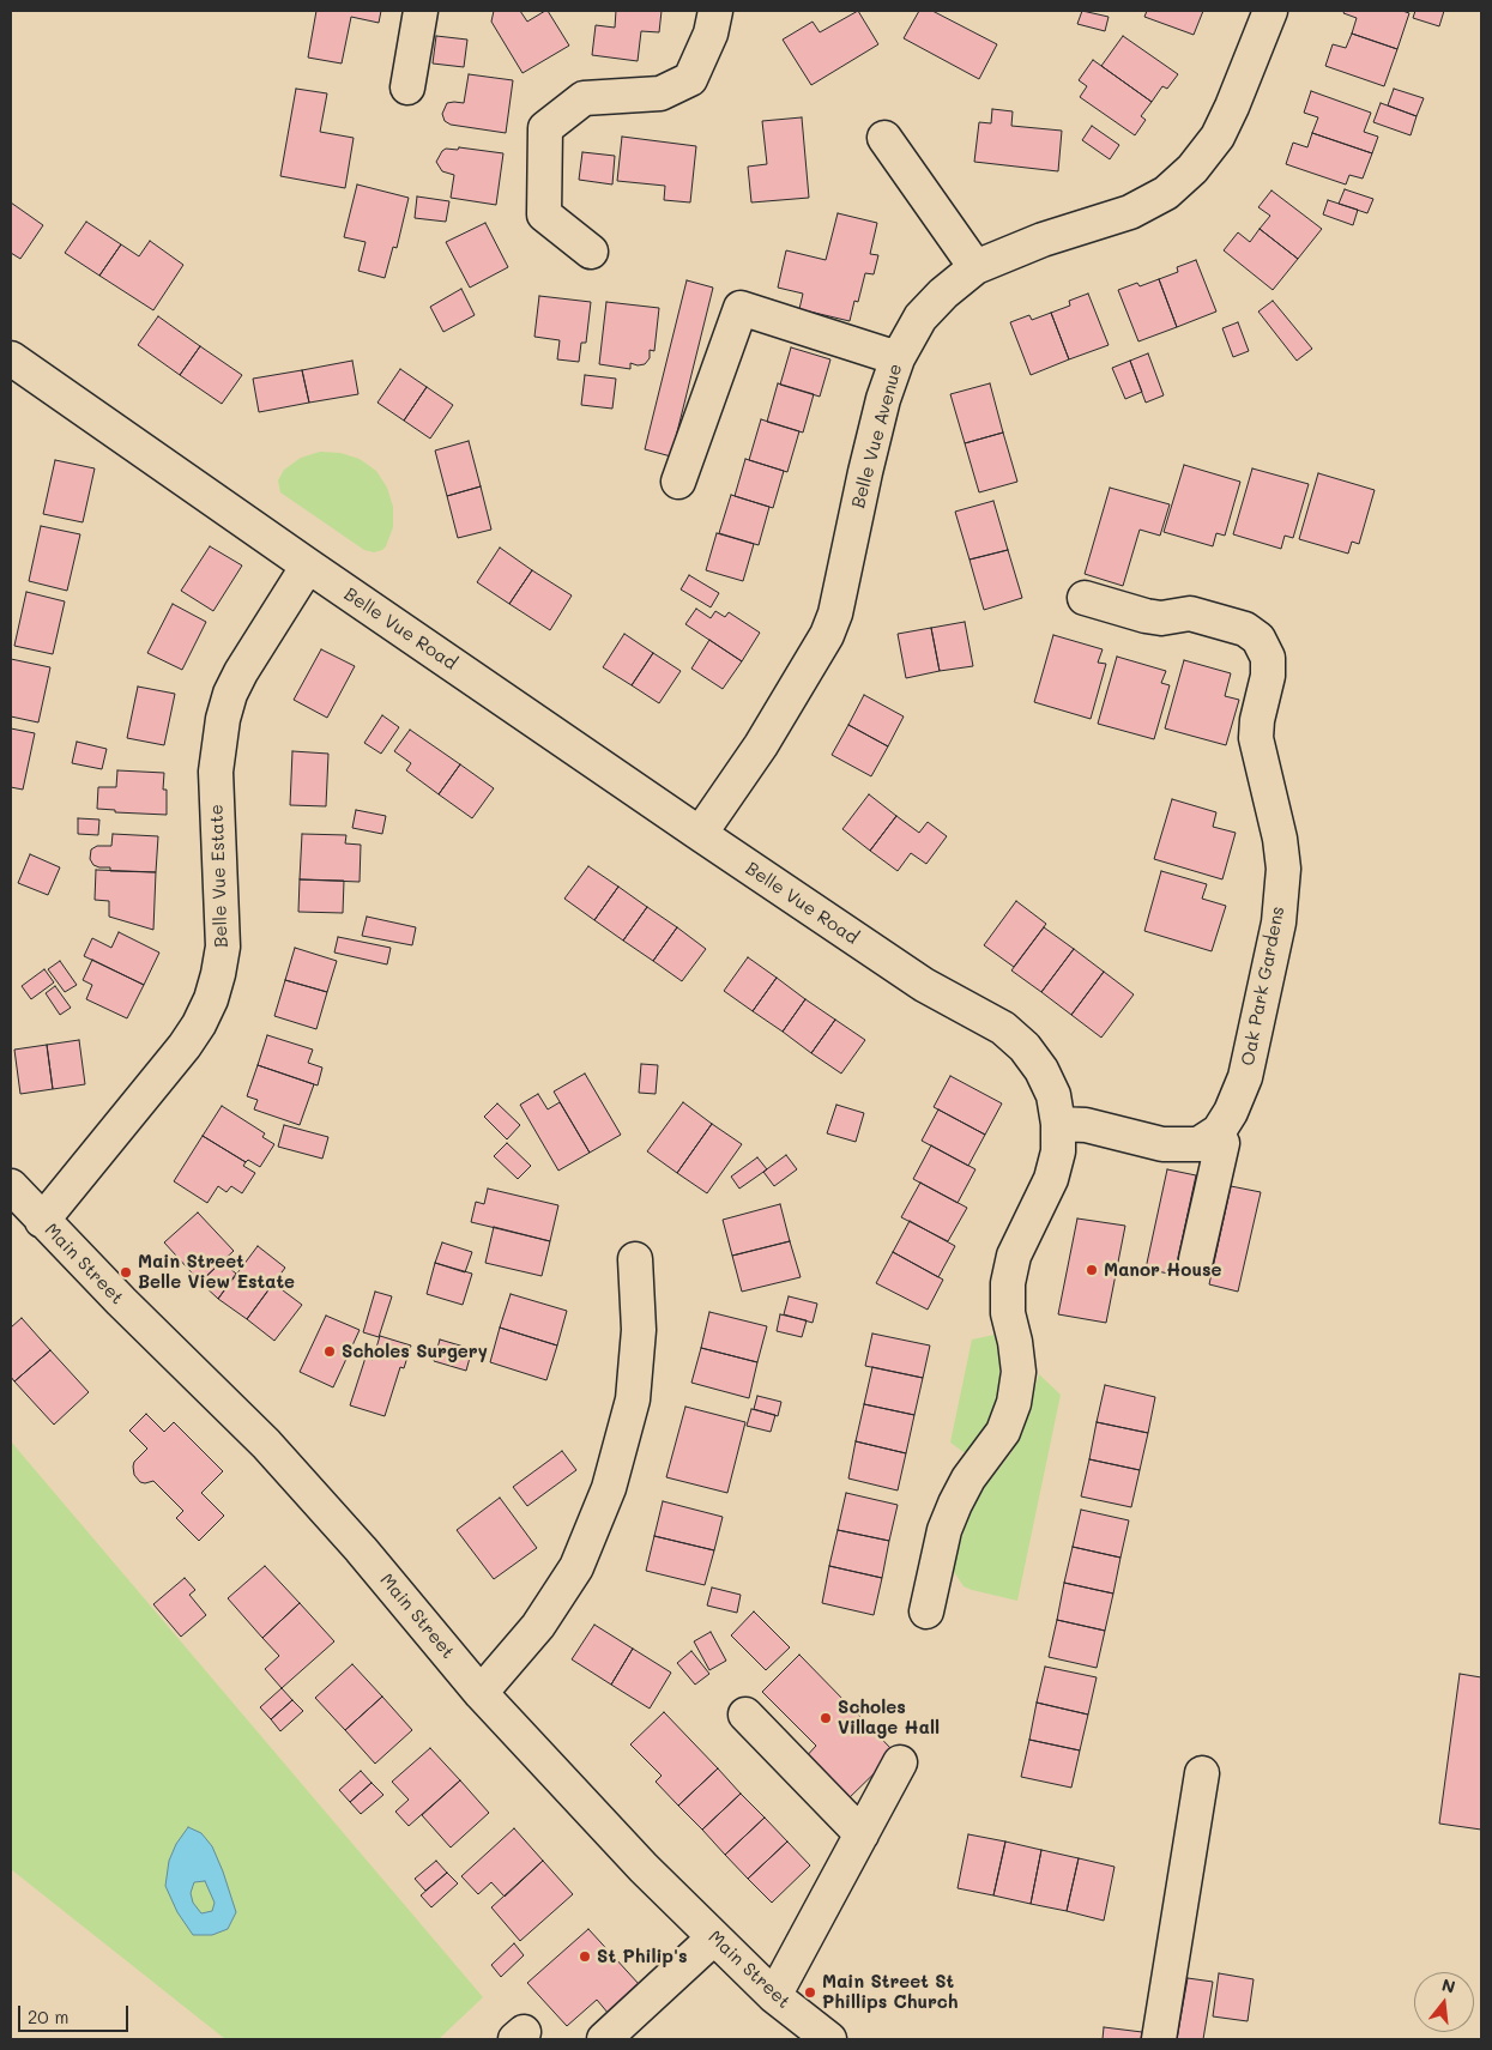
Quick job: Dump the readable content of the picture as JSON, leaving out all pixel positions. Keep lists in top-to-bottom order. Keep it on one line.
{"streets":{"street":["Belle Vue Avenue","Belle Vue Road","Belle Vue Estate","Oak Park Gardens","Main Street"]},"crossings":[["Belle Vue Avenue","Belle Vue Road"],["Belle Vue Road","Belle Vue Estate"],["Belle Vue Estate","Main Street"]],"places":["Manor House","Main Street Belle View Estate","Scholes Surgery","Scholes Village Hall","St Philip's","Main Street St Phillips Church"],"scale_bar":"20 m","north":"top"}
